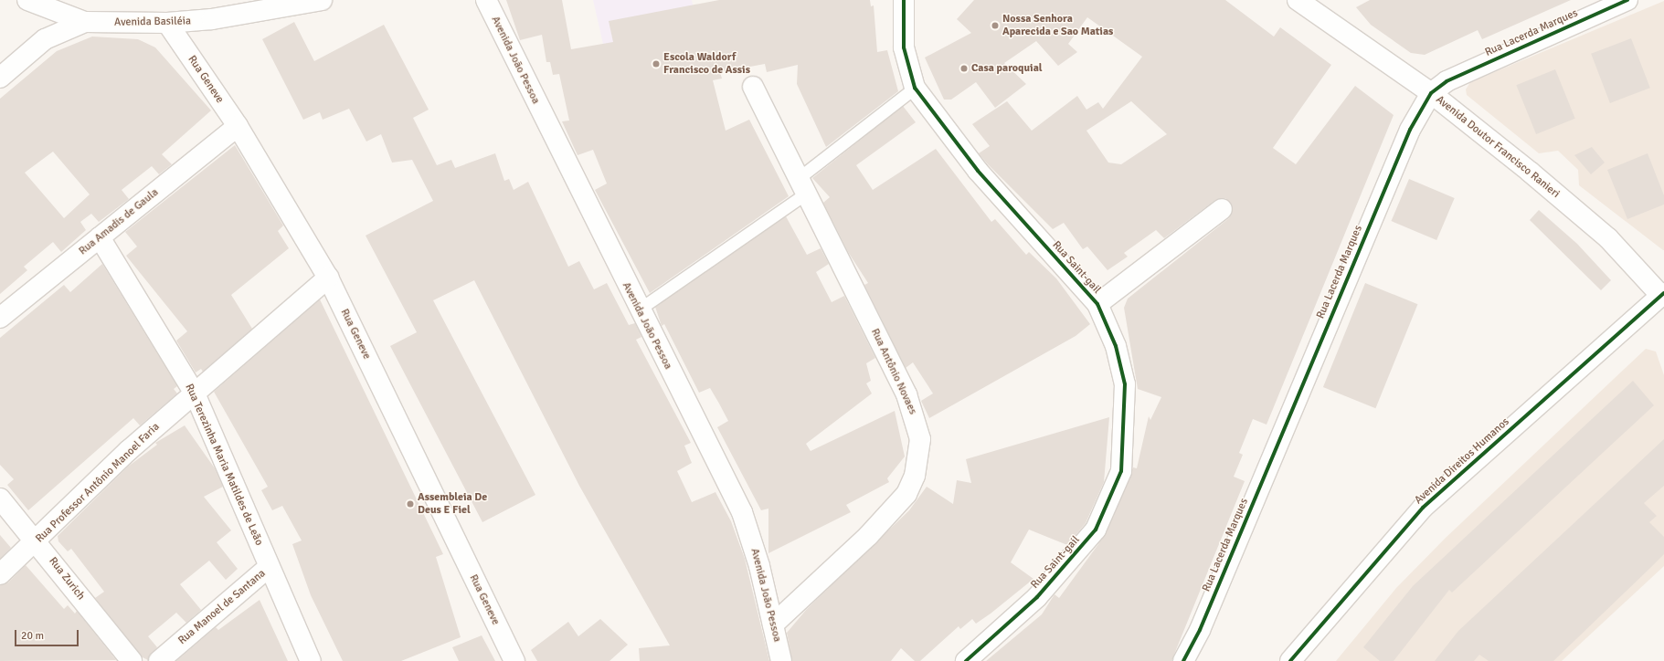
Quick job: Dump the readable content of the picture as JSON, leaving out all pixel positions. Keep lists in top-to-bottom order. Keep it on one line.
{"streets":{"street":["Avenida Basiléia","Rua Lacerda Marques","Avenida João Pessoa","Rua Geneve","Avenida Doutor Francisco Ranieri","Rua Amadis de Gaula","Rua Saint-gail","Rua Antônio Novaes","Avenida Direitos Humanos","Rua Terezinha Maria Matildes de Leão","Rua Professor Antônio Manoel Faria","Rua Zurich","Rua Manoel de Santana"]},"crossings":[["Avenida Basiléia","Rua Geneve"],["Rua Lacerda Marques","Avenida Doutor Francisco Ranieri"],["Avenida João Pessoa","Rua Antônio Novaes"],["Rua Geneve","Rua Amadis de Gaula"],["Rua Geneve","Rua Professor Antônio Manoel Faria"],["Avenida Doutor Francisco Ranieri","Avenida Direitos Humanos"],["Rua Amadis de Gaula","Rua Terezinha Maria Matildes de Leão"],["Rua Terezinha Maria Matildes de Leão","Rua Professor Antônio Manoel Faria"],["Rua Terezinha Maria Matildes de Leão","Rua Manoel de Santana"],["Rua Professor Antônio Manoel Faria","Rua Zurich"]],"places":["Nossa Senhora Aparecida e Sao Matias","Escola Waldorf Francisco de Assis","Casa paroquial","Assembleia De Deus E Fiel"],"scale_bar":"20 m"}
